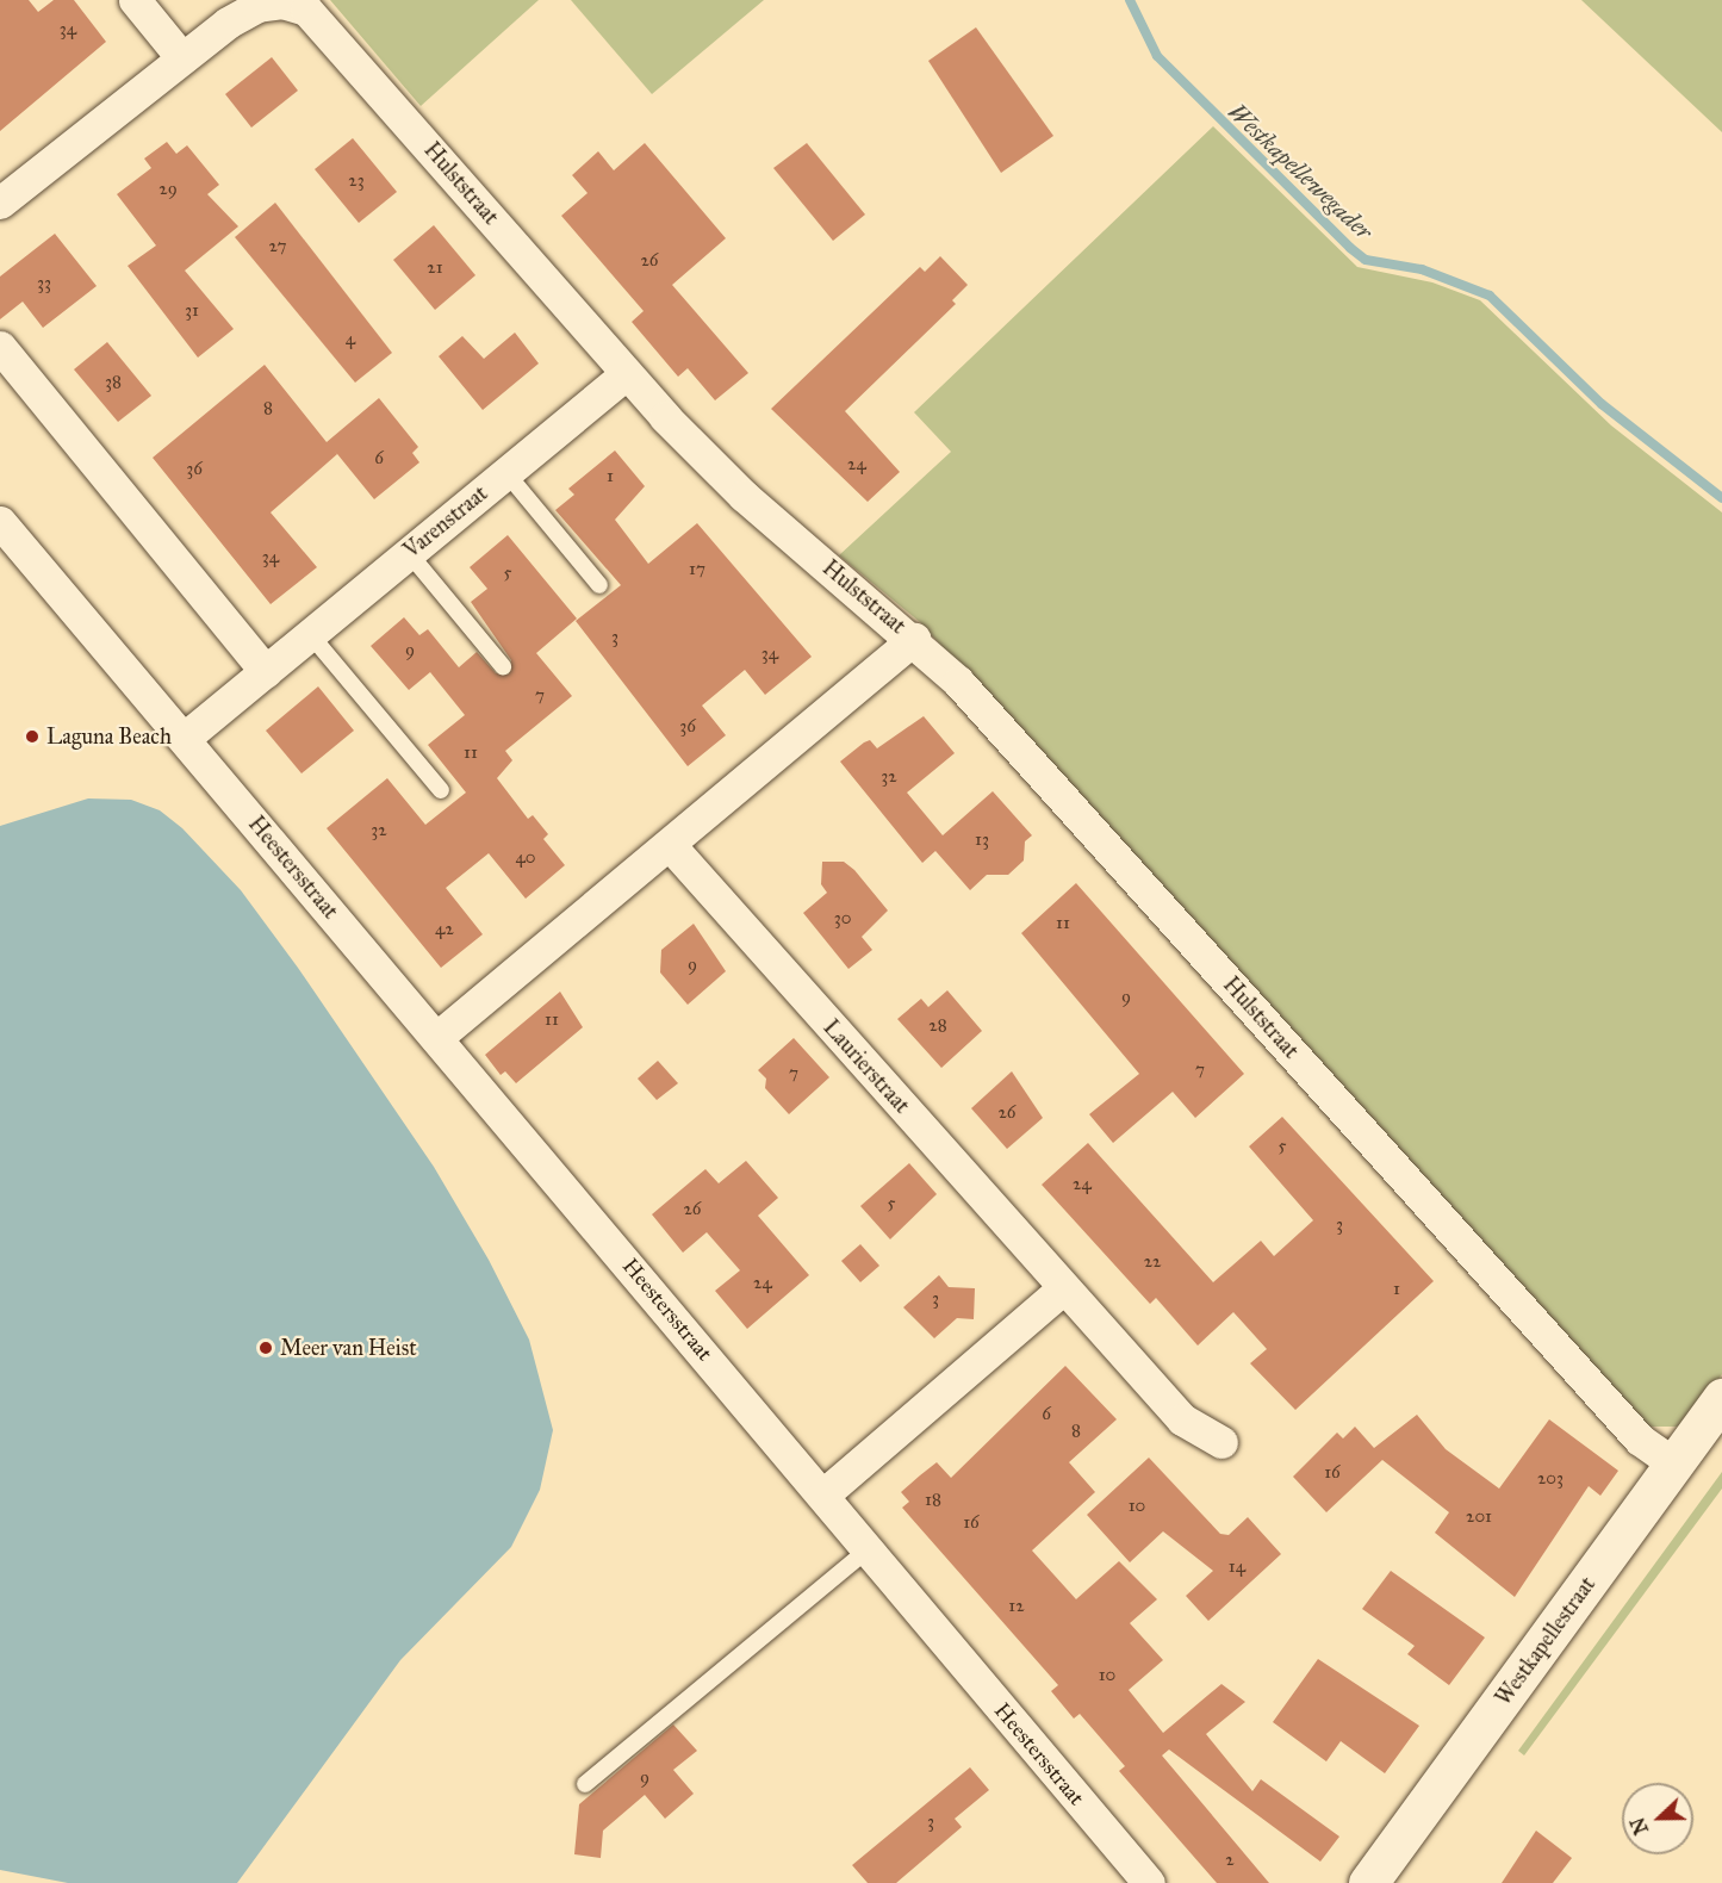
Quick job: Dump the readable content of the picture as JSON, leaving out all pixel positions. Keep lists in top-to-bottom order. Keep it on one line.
{"streets":{"street":["Hulststraat","Varenstraat","Heestersstraat","Laurierstraat","Westkapellestraat"]},"crossings":[["Hulststraat","Varenstraat"],["Hulststraat","Westkapellestraat"]],"water":["Westkapellewegader"],"places":["Laguna Beach","Meer van Heist"],"house_numbers":["34","23","29","27","26","21","33","31","4","38","8","6","24","36","1","34","17","5","3","9","34","7","36","11","32","32","13","40","30","11","42","9","9","11","28","7","7","26","5","24","5","26","3","22","24","1","3","6","8","16","203","18","10","201","16","14","12","10","9","3","2"],"north":"left"}
